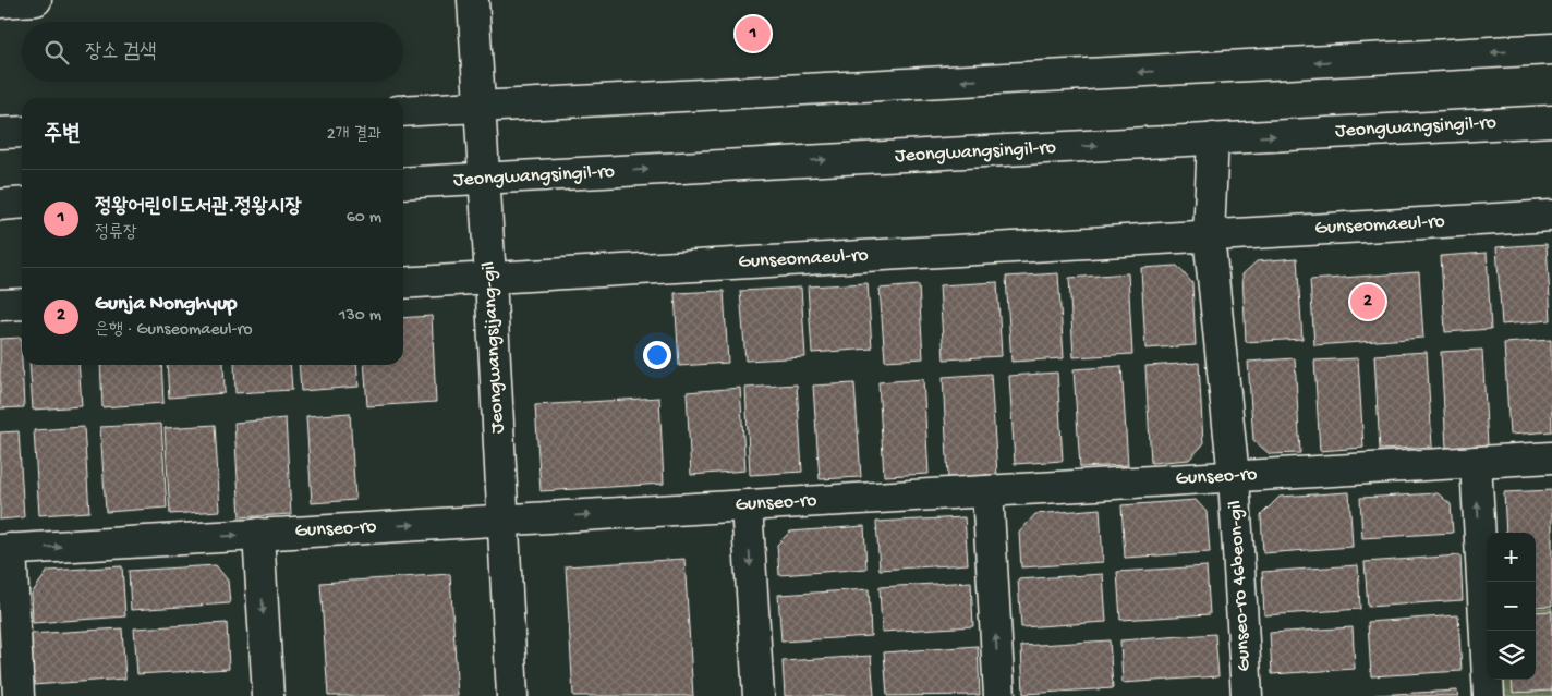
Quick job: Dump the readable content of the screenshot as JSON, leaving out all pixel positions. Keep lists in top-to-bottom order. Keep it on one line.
{"streets":{"street":["Jeongwangsingil-ro","Gunseomaeul-ro","Jeongwangsijang-gil","Gunseo-ro","Gunseo-ro 46beon-gil"]},"crossings":[["Jeongwangsingil-ro","Jeongwangsijang-gil"],["Gunseomaeul-ro","Jeongwangsijang-gil"],["Jeongwangsijang-gil","Gunseo-ro"],["Gunseo-ro","Gunseo-ro 46beon-gil"]],"one_way":["Gunseo-ro"],"page":{"pins":["1","2"],"search":"장소 검색","heading":["주변","2개 결과"],"list":[{"mark":"1","name":"정왕어린이도서관.정왕시장","note":"정류장","value":"60 m"},{"mark":"2","name":"Gunja Nonghyup","note":"은행 · Gunseomaeul-ro","value":"130 m"}],"map_buttons":["+","−"]}}
